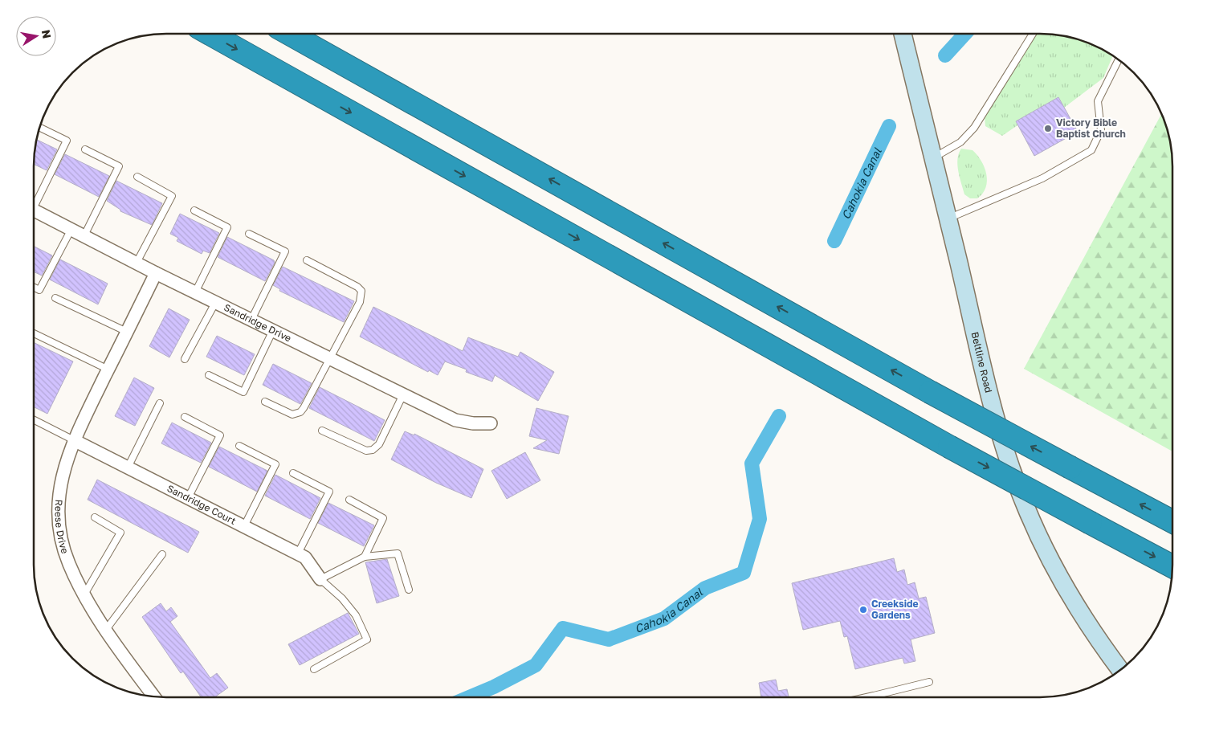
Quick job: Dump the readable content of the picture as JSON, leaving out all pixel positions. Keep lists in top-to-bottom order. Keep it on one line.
{"streets":{"main road":["Beltline Road"],"street":["Sandridge Drive","Sandridge Court","Reese Drive"]},"crossings":[["Sandridge Drive","Reese Drive"],["Sandridge Court","Reese Drive"]],"water":["Cahokia Canal"],"places":["Victory Bible Baptist Church","Creekside Gardens"],"north":"right"}
